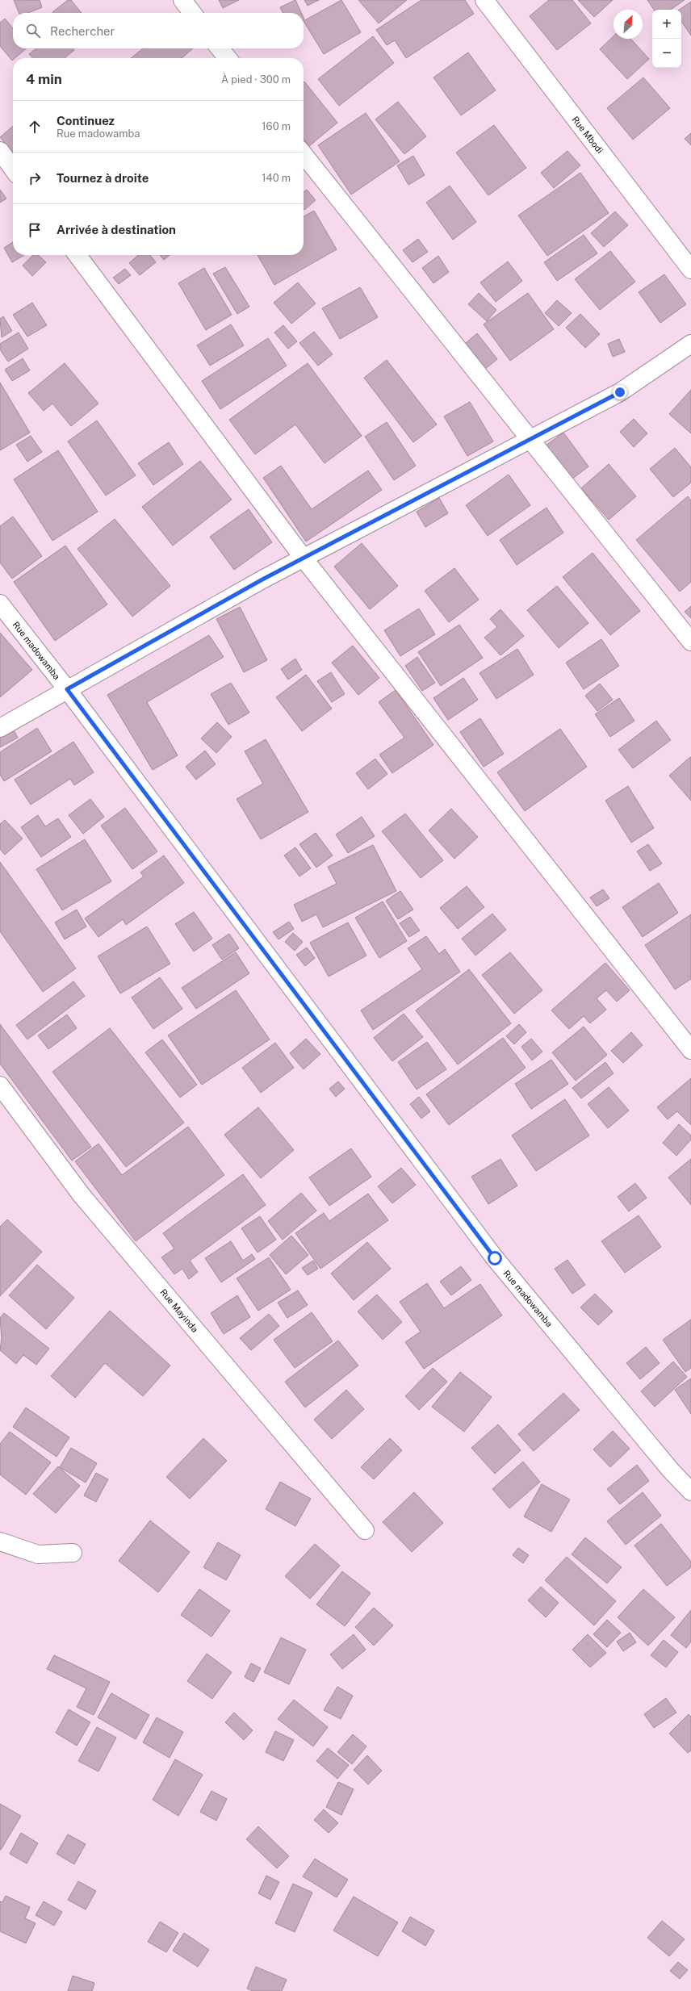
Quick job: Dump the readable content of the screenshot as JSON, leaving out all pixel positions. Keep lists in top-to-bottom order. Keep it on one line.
{"streets":{"street":["Rue Mbodi","Rue madowamba","Rue Mayinda"]},"north":"top right","page":{"map_buttons":["+","−"],"search":"Rechercher","heading":["4 min","À pied · 300 m"],"list":[["Continuez","Rue madowamba","160 m"],["Tournez à droite","140 m"],"Arrivée à destination"]}}
